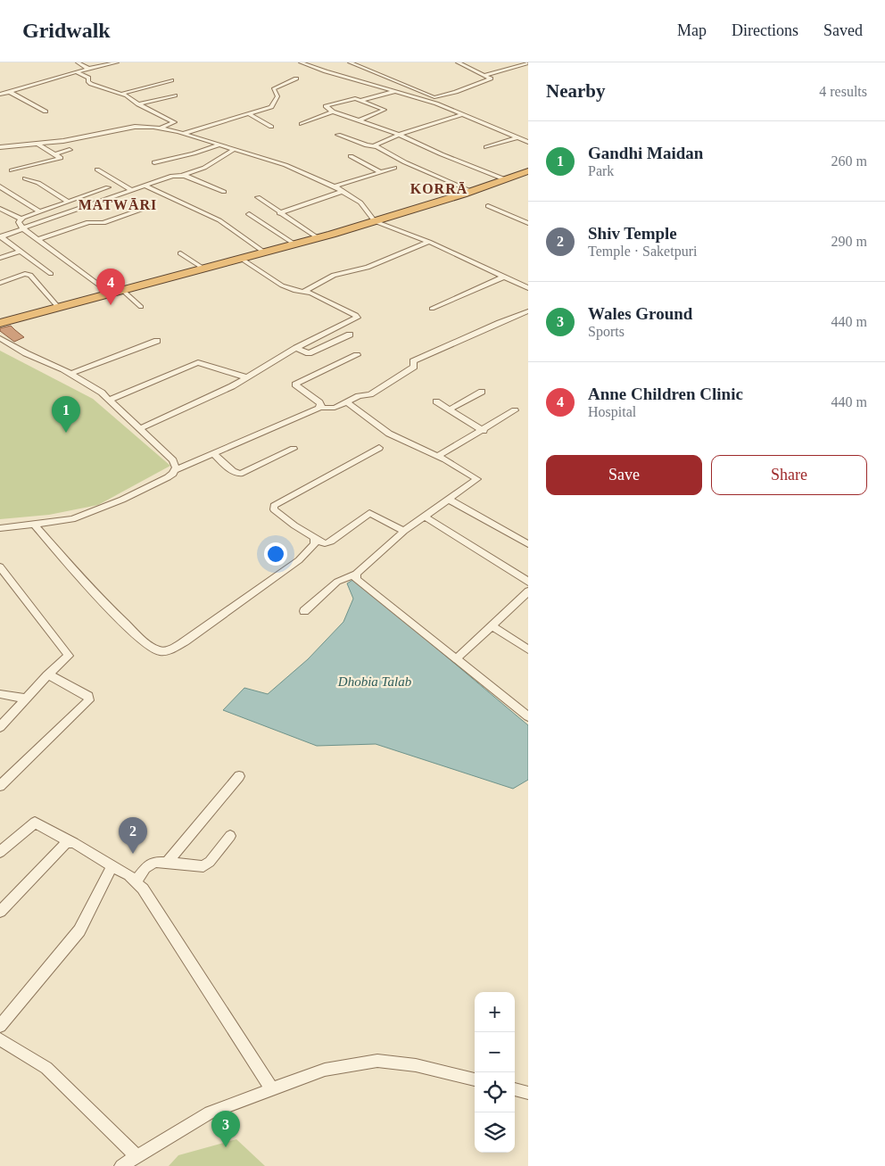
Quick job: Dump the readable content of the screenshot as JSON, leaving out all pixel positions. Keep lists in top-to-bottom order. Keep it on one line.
{"districts":["KORRĀ","MATWĀRI"],"water":["Dhobia Talab"],"page":{"header":"Gridwalk","nav":["Map","Directions","Saved"],"heading":["Nearby","4 results"],"list":[{"mark":"1","name":"Gandhi Maidan","note":"Park","value":"260 m"},{"mark":"2","name":"Shiv Temple","note":"Temple · Saketpuri","value":"290 m"},{"mark":"3","name":"Wales Ground","note":"Sports","value":"440 m"},{"mark":"4","name":"Anne Children Clinic","note":"Hospital","value":"440 m"}],"pins":["4","1","2","3"],"buttons":["Save","Share"],"map_buttons":["+","−"]}}
